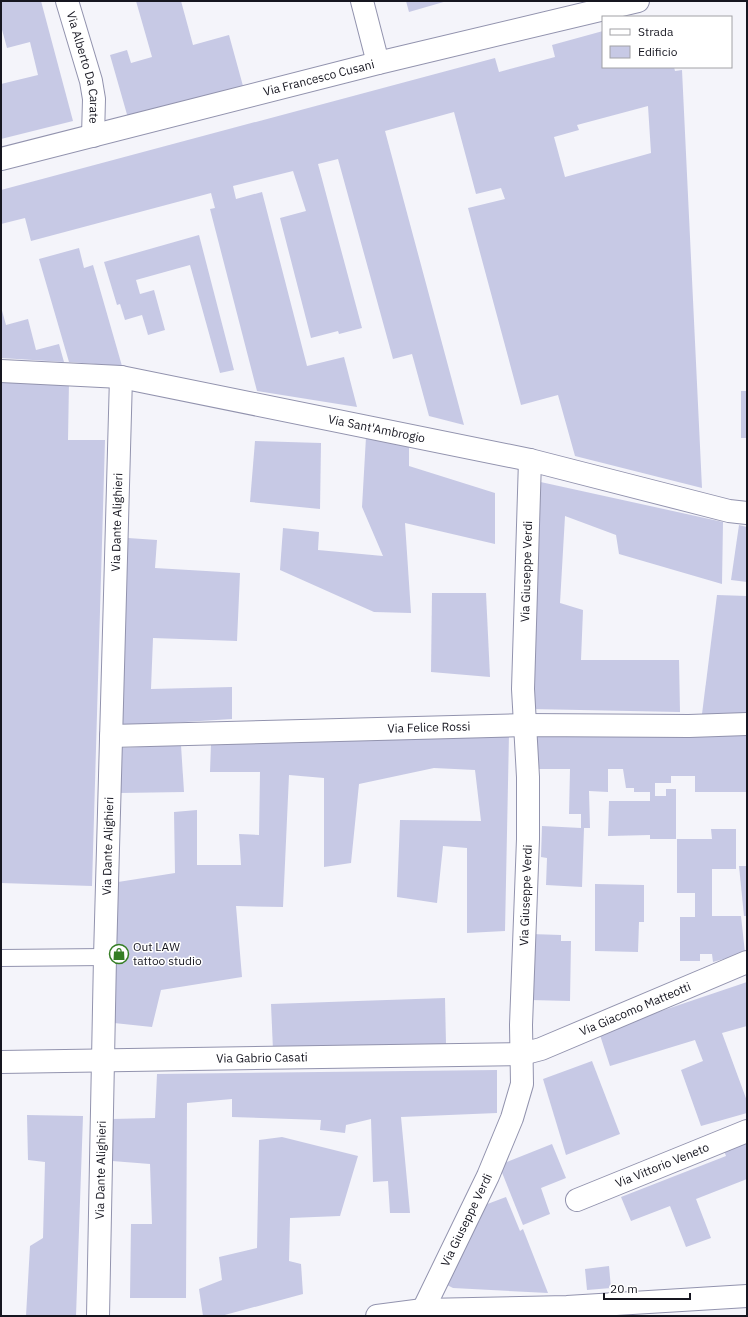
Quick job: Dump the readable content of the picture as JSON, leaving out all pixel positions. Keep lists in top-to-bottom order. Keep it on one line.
{"streets":{"street":["Via Alberto Da Carate","Via Francesco Cusani","Via Sant'Ambrogio","Via Dante Alighieri","Via Giuseppe Verdi","Via Felice Rossi","Via Giacomo Matteotti","Via Gabrio Casati","Via Vittorio Veneto"]},"crossings":[["Via Alberto Da Carate","Via Francesco Cusani"],["Via Sant'Ambrogio","Via Dante Alighieri"],["Via Sant'Ambrogio","Via Giuseppe Verdi"],["Via Dante Alighieri","Via Felice Rossi"],["Via Dante Alighieri","Via Gabrio Casati"],["Via Giuseppe Verdi","Via Felice Rossi"],["Via Giuseppe Verdi","Via Giacomo Matteotti"],["Via Giuseppe Verdi","Via Gabrio Casati"],["Via Giacomo Matteotti","Via Gabrio Casati"]],"places":{"shop":["Out LAW tattoo studio"]},"legend":["Strada","Edificio"],"scale_bar":"20 m"}
